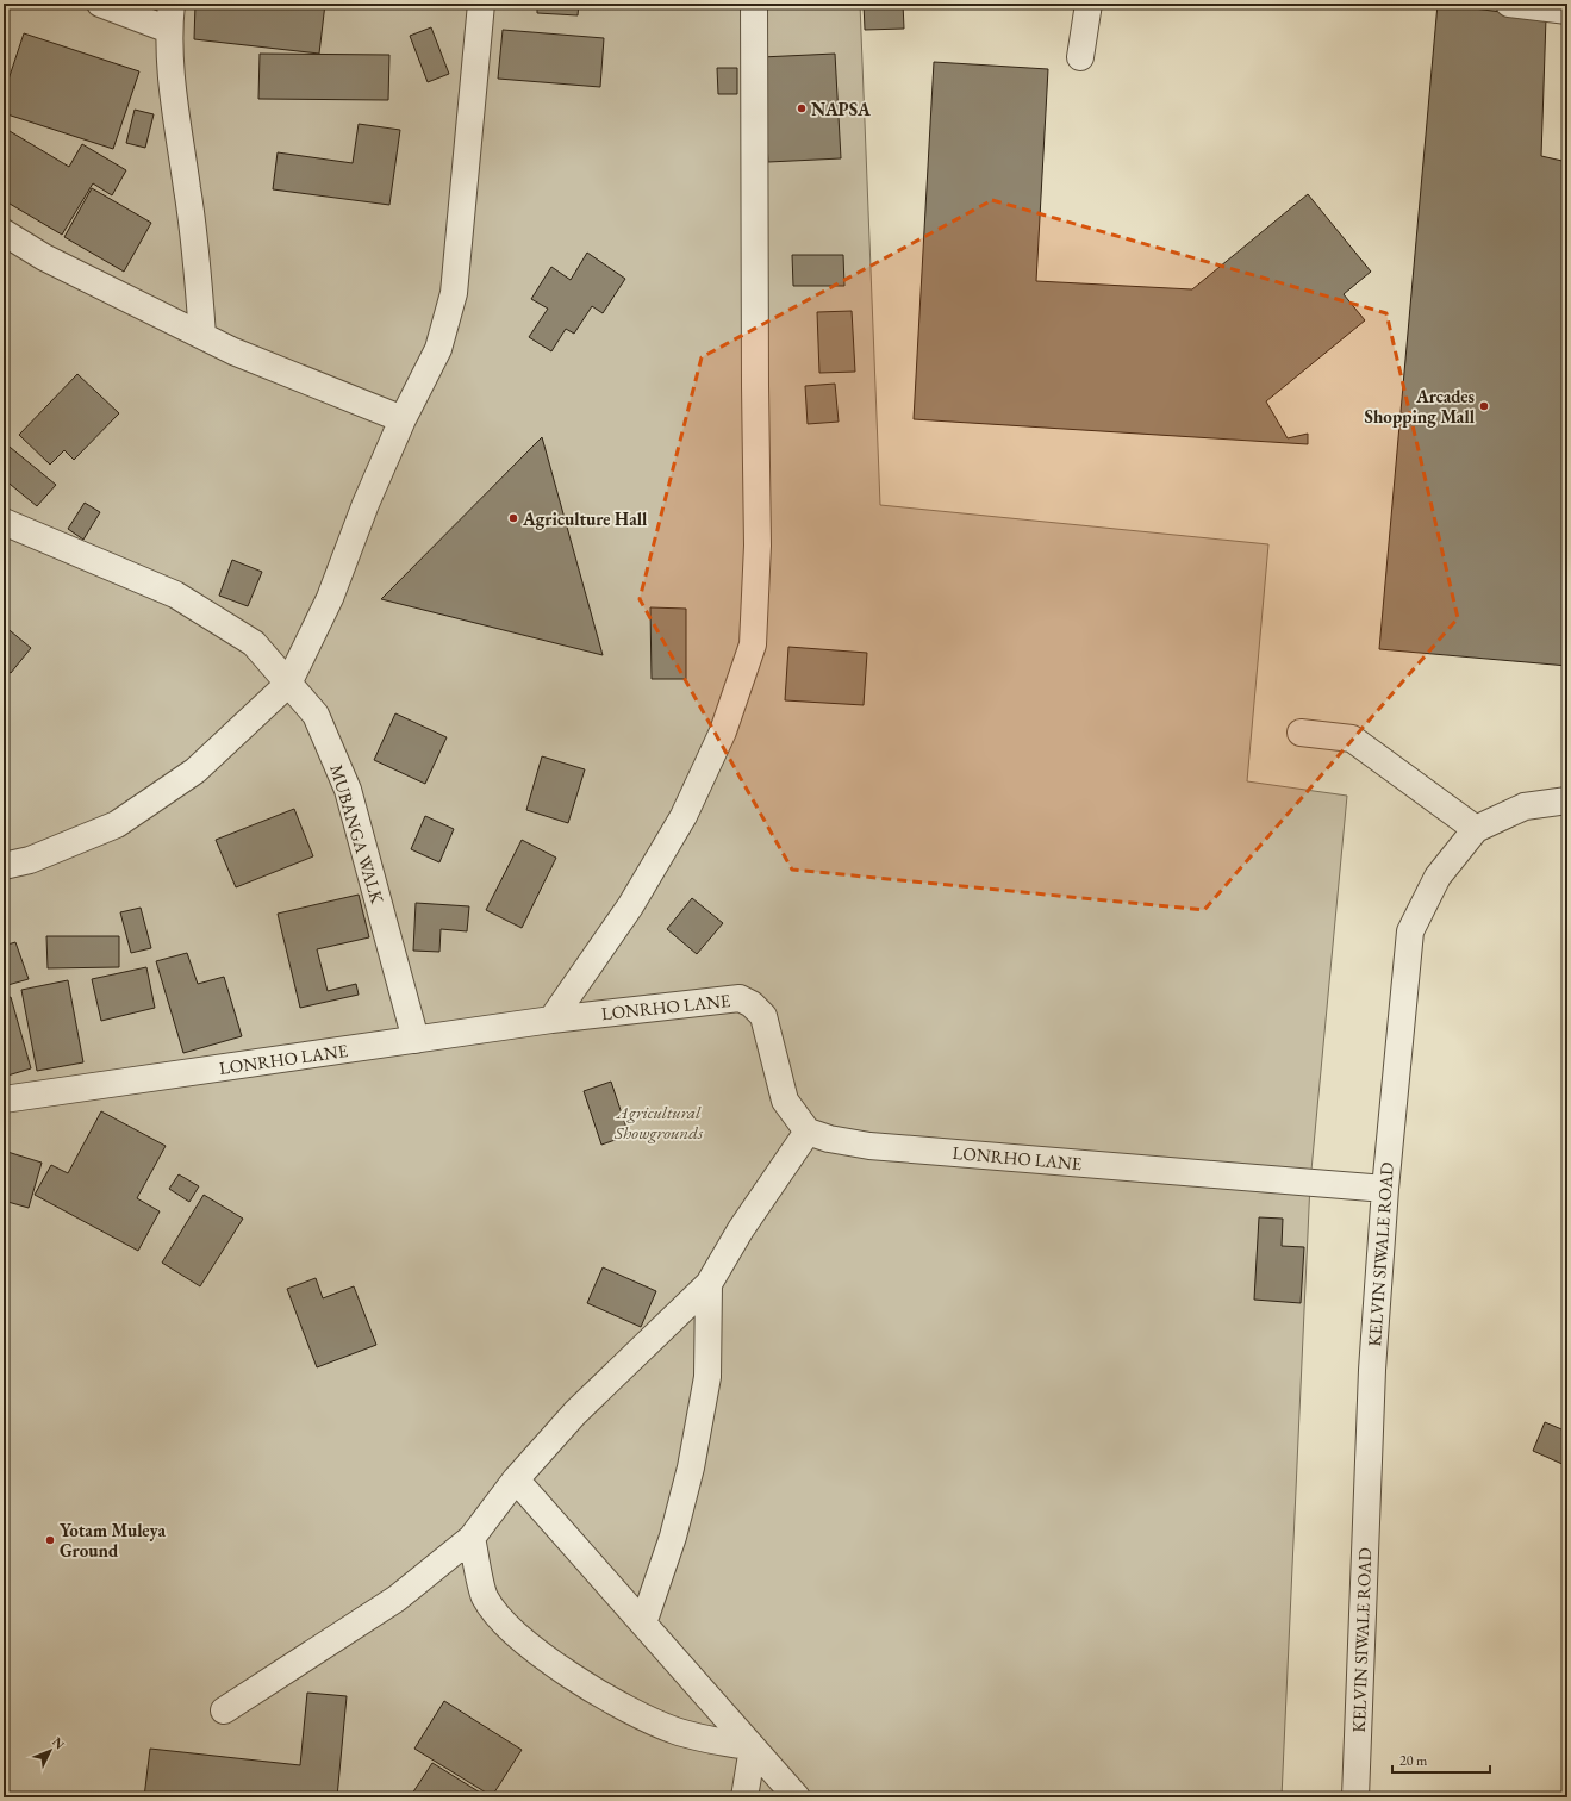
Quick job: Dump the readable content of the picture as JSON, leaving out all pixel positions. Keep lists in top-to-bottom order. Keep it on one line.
{"streets":{"street":["MUBANGA WALK","LONRHO LANE","KELVIN SIWALE ROAD"]},"crossings":[["MUBANGA WALK","LONRHO LANE"],["LONRHO LANE","KELVIN SIWALE ROAD"]],"parks":["Agricultural Showgrounds"],"places":["NAPSA","Arcades Shopping Mall","Agriculture Hall","Yotam Muleya Ground"],"scale_bar":"20 m","north":"top right"}
